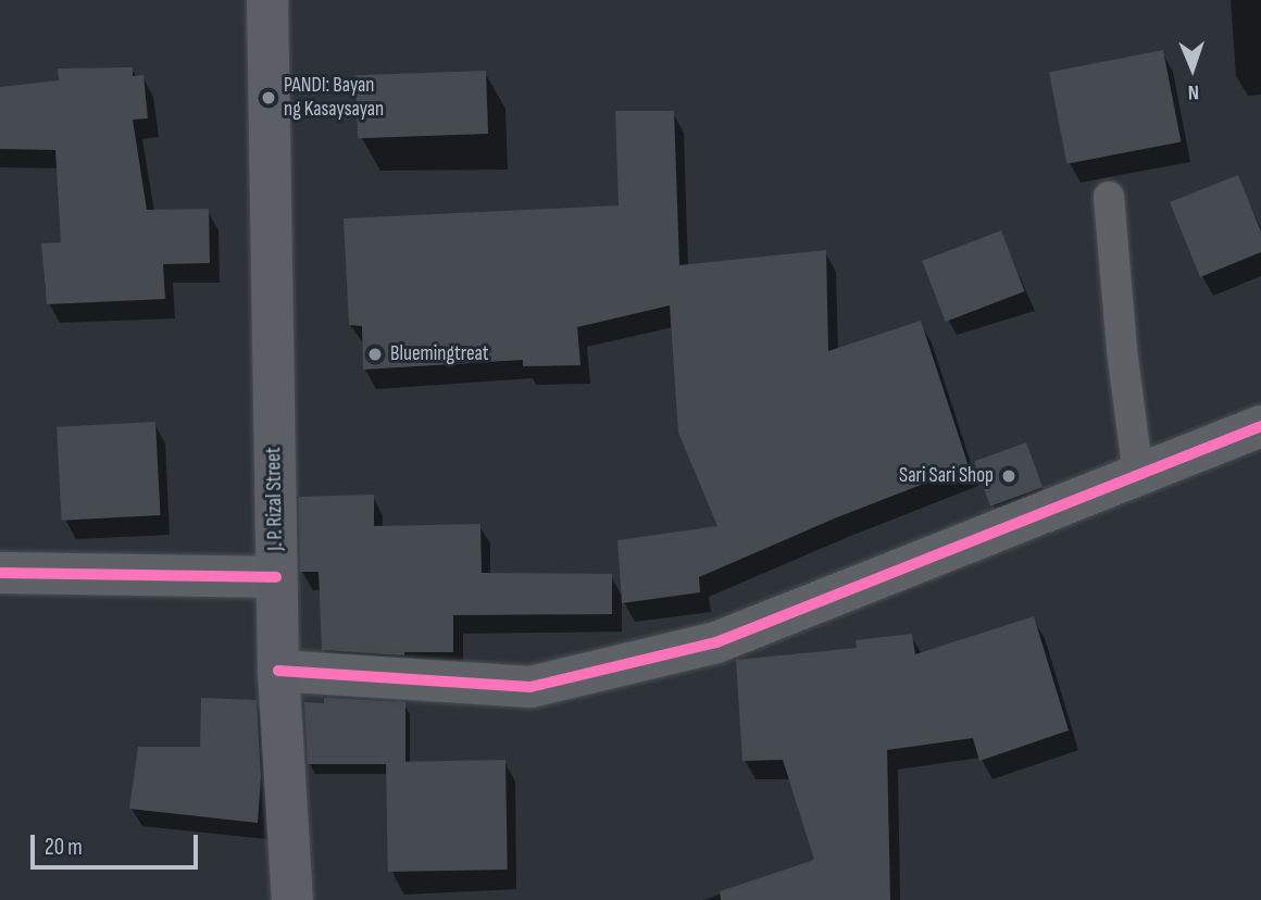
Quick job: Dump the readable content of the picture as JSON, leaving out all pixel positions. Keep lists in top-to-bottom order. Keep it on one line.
{"streets":{"main road":["J. P. Rizal Street"]},"places":["PANDI: Bayan ng Kasaysayan","Bluemingtreat","Sari Sari Shop"],"scale_bar":"20 m","north":"bottom"}
